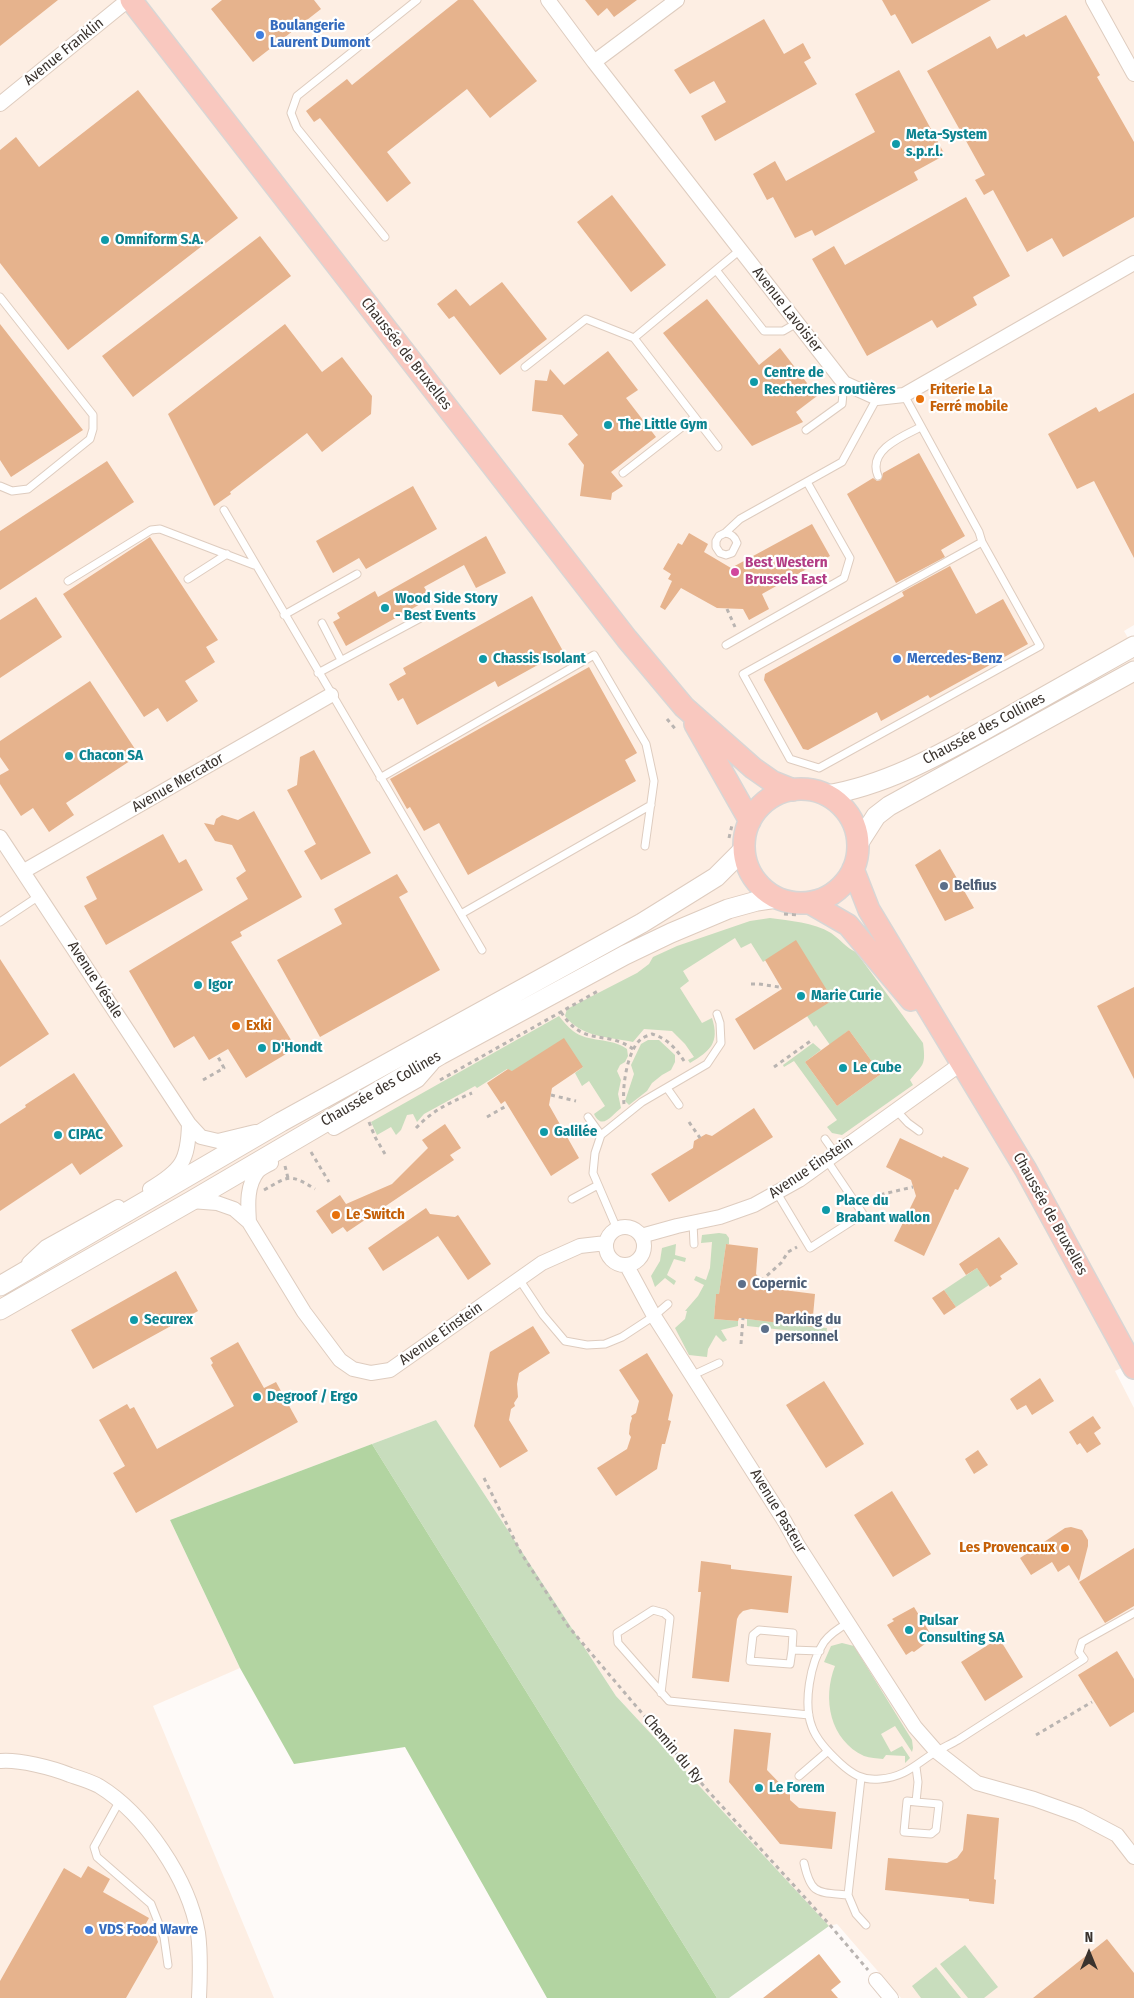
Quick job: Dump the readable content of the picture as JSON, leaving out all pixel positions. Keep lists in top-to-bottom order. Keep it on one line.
{"streets":{"main road":["Chaussée de Bruxelles","Chaussée des Collines"],"street":["Avenue Franklin","Avenue Lavoisier","Avenue Mercator","Avenue Vésale","Avenue Einstein","Avenue Pasteur"],"path":["Chemin du Ry"]},"crossings":[["Avenue Franklin","Chaussée de Bruxelles"],["Chaussée de Bruxelles","Chaussée des Collines"],["Chaussée de Bruxelles","Avenue Einstein"],["Chaussée des Collines","Avenue Vésale"],["Chaussée des Collines","Avenue Einstein"],["Avenue Mercator","Avenue Vésale"],["Avenue Einstein","Avenue Pasteur"]],"places":["Boulangerie Laurent Dumont","Meta-System s.p.r.l.","Omniform S.A.","Centre de Recherches routières","Friterie La Ferré mobile","The Little Gym","Best Western Brussels East","Wood Side Story - Best Events","Chassis Isolant","Mercedes-Benz","Chacon SA","Belfius","Igor","Marie Curie","Exki","D'Hondt","Le Cube","Galilée","CIPAC","Place du Brabant wallon","Le Switch","Copernic","Securex","Parking du personnel","Degroof / Ergo","Les Provencaux","Pulsar Consulting SA","Le Forem","VDS Food Wavre"],"north":"top"}
